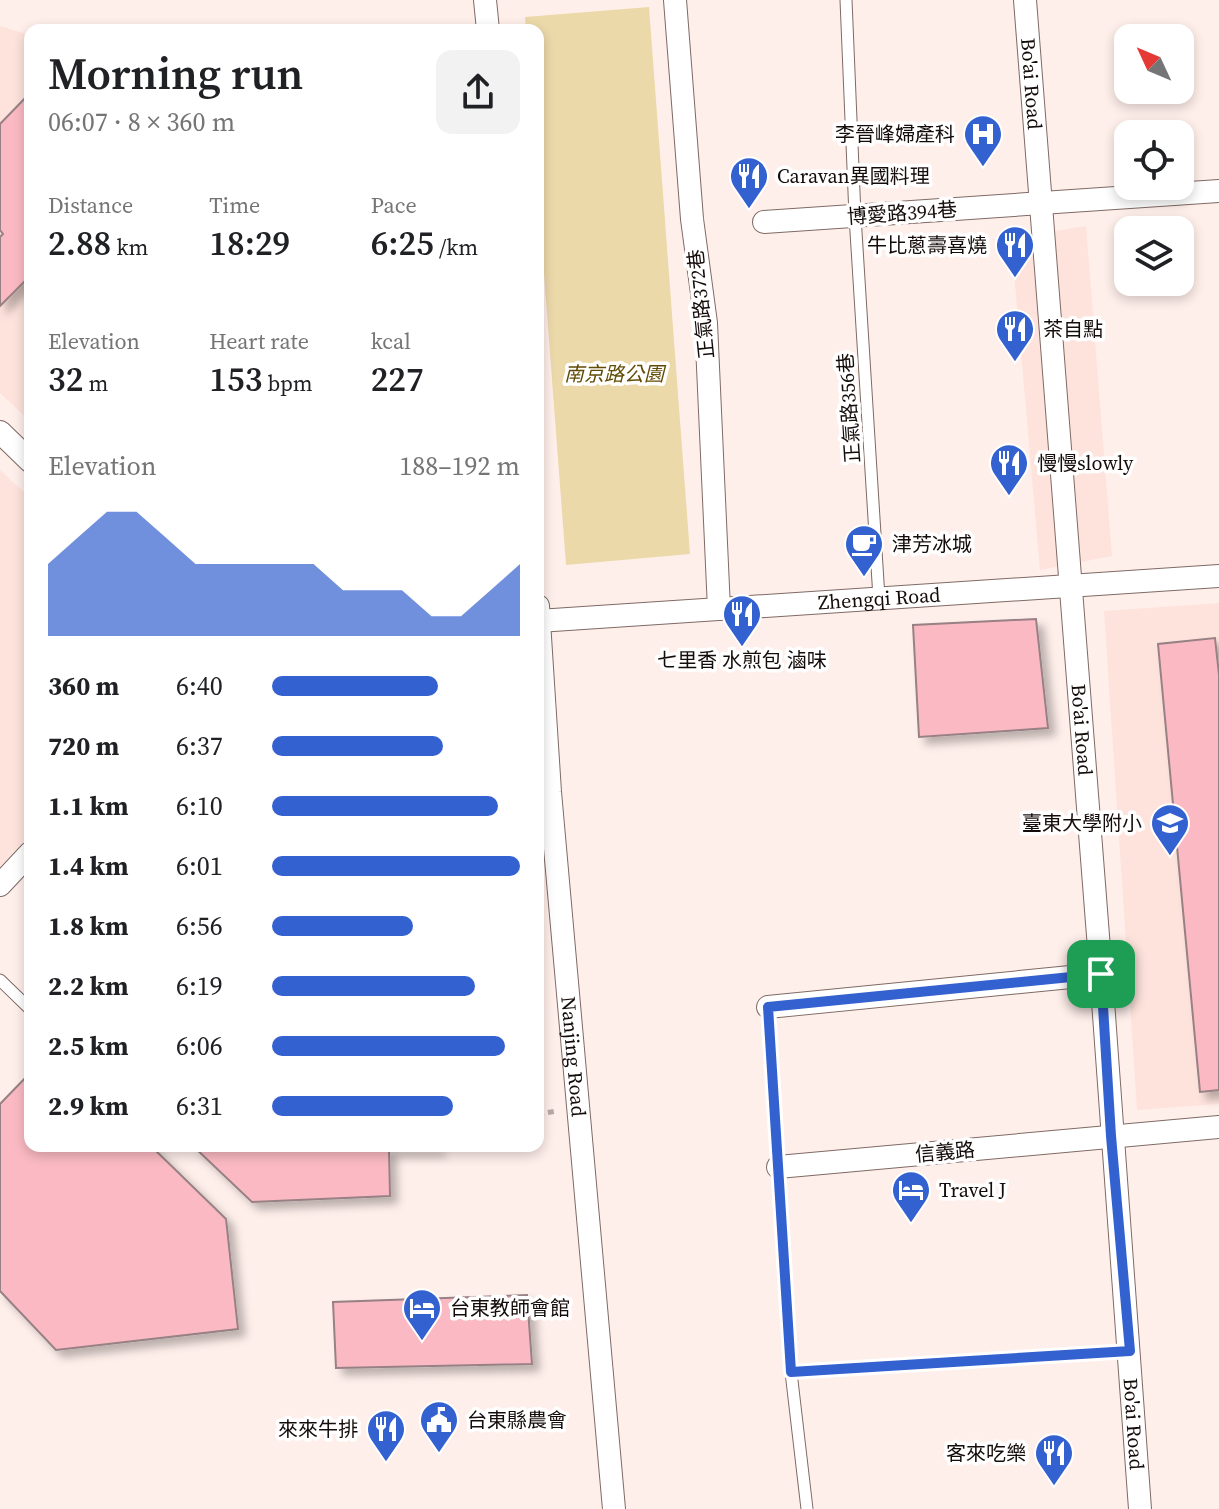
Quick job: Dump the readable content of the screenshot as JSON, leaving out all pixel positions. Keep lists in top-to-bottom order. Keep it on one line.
{"streets":{"street":["Bo'ai Road","博愛路394巷","正氣路372巷","Zhengqi Road","Nanjing Road","信義路"],"lane":["正氣路356巷"]},"crossings":[["Bo'ai Road","博愛路394巷"],["Bo'ai Road","Zhengqi Road"],["Bo'ai Road","信義路"],["博愛路394巷","正氣路356巷"],["正氣路372巷","Zhengqi Road"],["正氣路356巷","Zhengqi Road"]],"parks":["南京路公園"],"places":{"hospital":["李晉峰婦產科"],"restaurant":["Caravan異國料理","牛比蔥壽喜燒","茶自點","慢慢slowly","七里香 水煎包 滷味","來來牛排","客來吃樂"],"cafe":["津芳冰城"],"school or university":["臺東大學附小"],"hotel":["Travel J","台東教師會館"],"public building":["台東縣農會"]},"north":"top left","page":{"heading":["Morning run","06:07 · 8 × 360 m"],"stats":[["Distance","2.88 km"],["Time","18:29"],["Pace","6:25 /km"],["Elevation","32 m"],["Heart rate","153 bpm"],["kcal","227"]],"chart":["Elevation","188–192 m"],"list":[{"name":"360 m","note":"6:40"},{"name":"720 m","note":"6:37"},{"name":"1.1 km","note":"6:10"},{"name":"1.4 km","note":"6:01"},{"name":"1.8 km","note":"6:56"},{"name":"2.2 km","note":"6:19"},{"name":"2.5 km","note":"6:06"},{"name":"2.9 km","note":"6:31"}]}}
